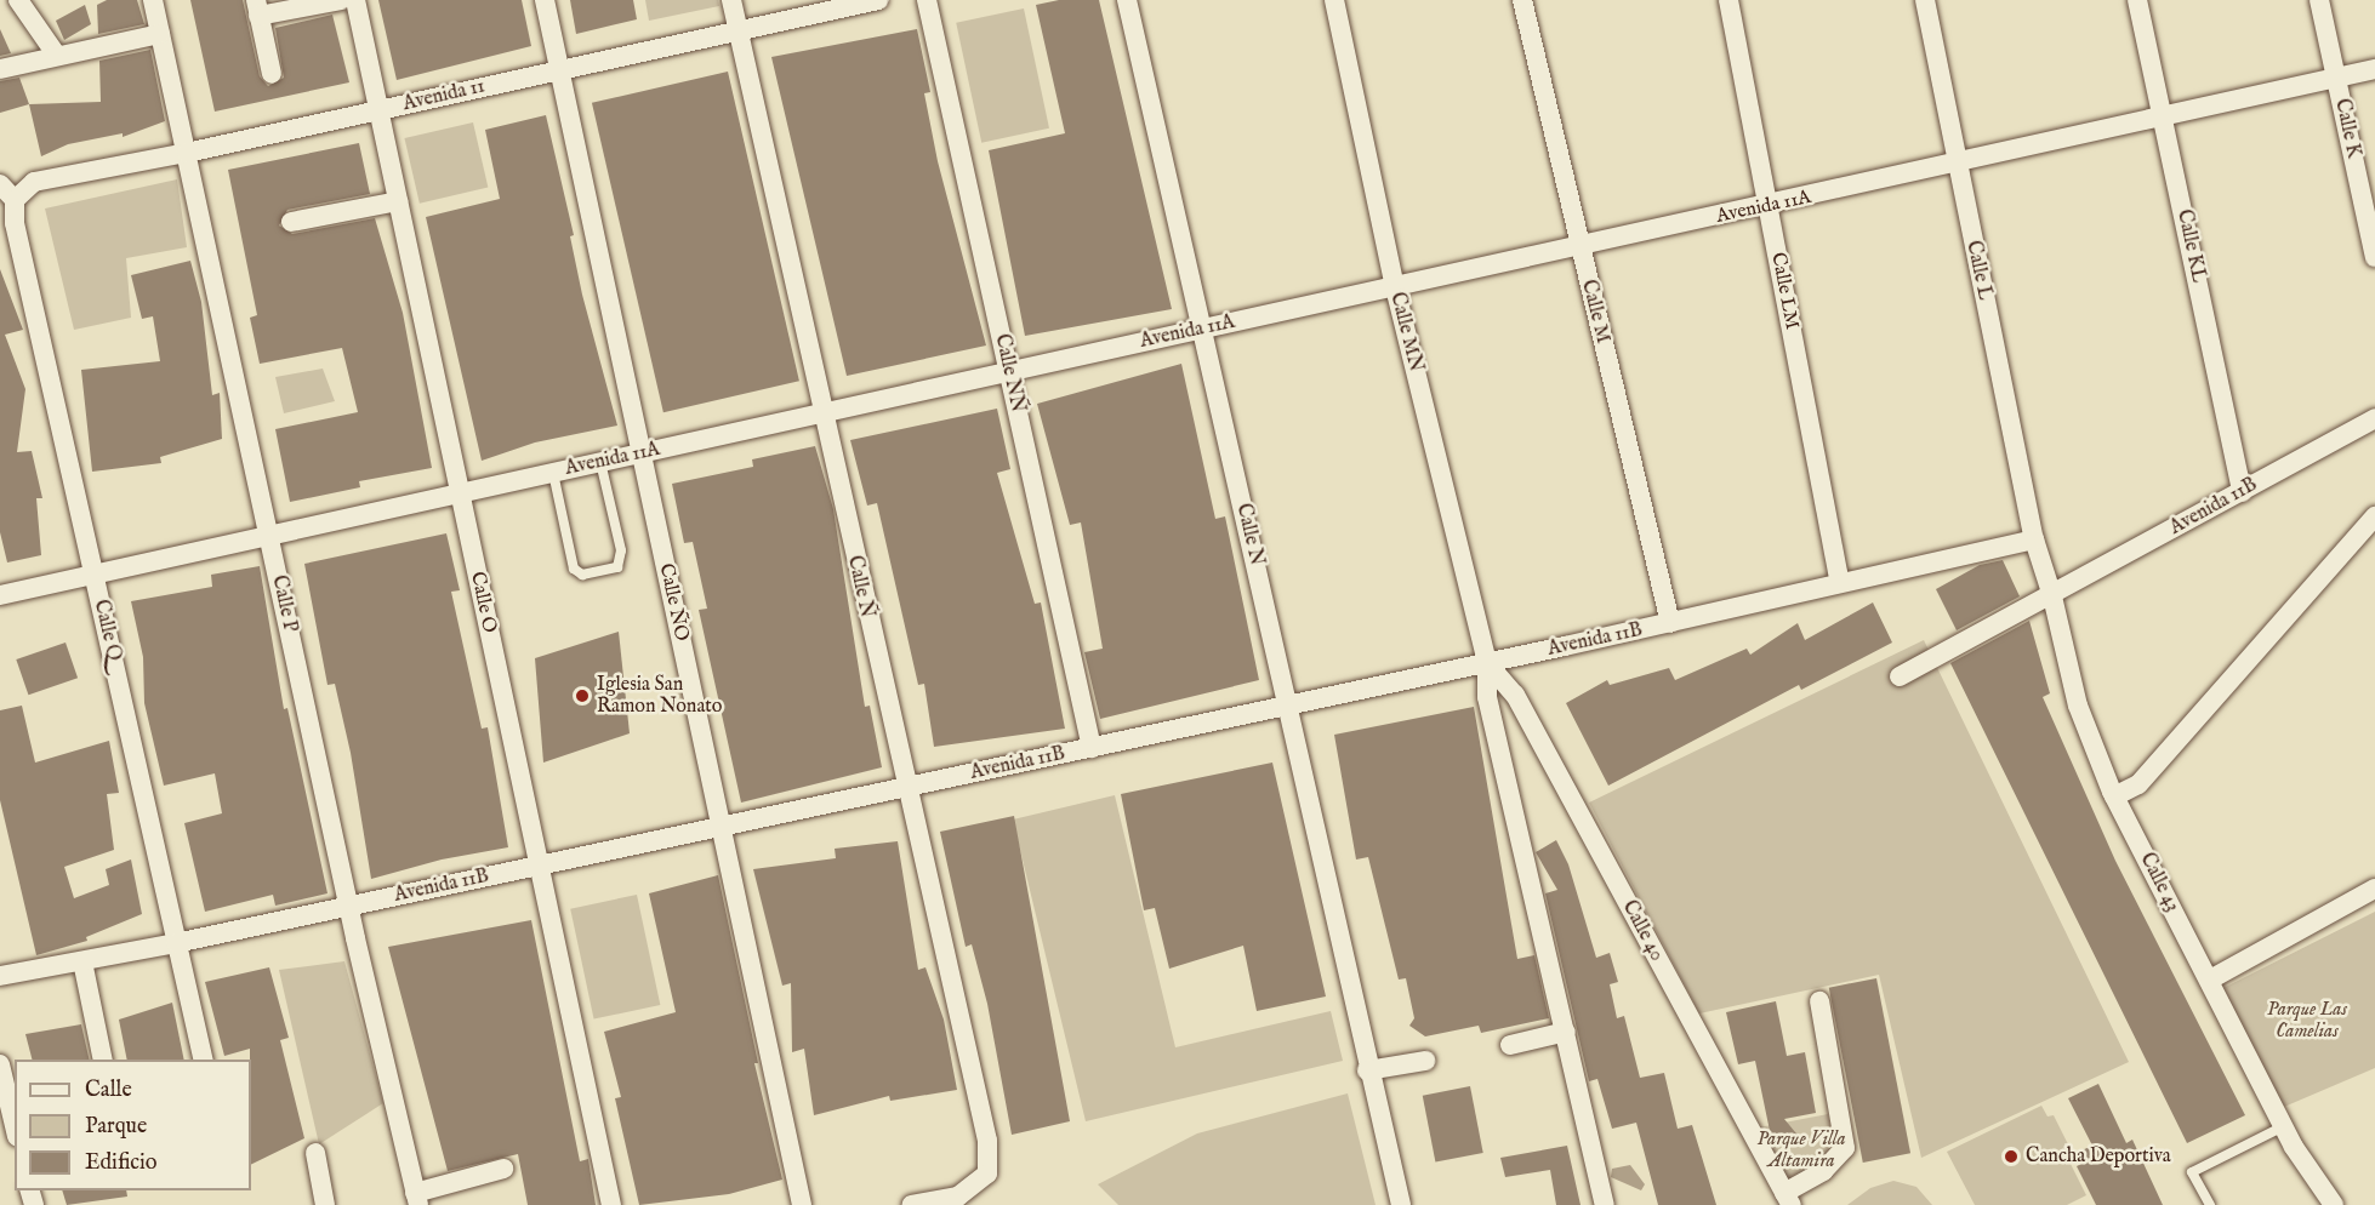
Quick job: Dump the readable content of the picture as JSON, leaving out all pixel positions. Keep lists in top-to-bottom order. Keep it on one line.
{"streets":{"street":["Avenida 11","Calle K","Avenida 11A","Calle KL","Calle L","Calle LM","Calle M","Calle MN","Calle NÑ","Avenida 11B","Calle N","Calle Ñ","Calle O","Calle ÑO","Calle P","Calle Q","Calle 43","Calle 40"]},"crossings":[["Avenida 11","Calle Ñ"],["Avenida 11","Calle O"],["Avenida 11","Calle ÑO"],["Avenida 11","Calle P"],["Avenida 11","Calle Q"],["Calle K","Avenida 11A"],["Avenida 11A","Calle KL"],["Avenida 11A","Calle L"],["Avenida 11A","Calle LM"],["Avenida 11A","Calle M"],["Avenida 11A","Calle MN"],["Avenida 11A","Calle NÑ"],["Avenida 11A","Calle N"],["Avenida 11A","Calle Ñ"],["Avenida 11A","Calle O"],["Avenida 11A","Calle ÑO"],["Avenida 11A","Calle P"],["Avenida 11A","Calle Q"],["Calle KL","Avenida 11B"],["Calle L","Avenida 11B"],["Calle L","Calle 43"],["Calle LM","Avenida 11B"],["Calle M","Avenida 11B"],["Calle MN","Avenida 11B"],["Calle MN","Calle 40"],["Calle NÑ","Avenida 11B"],["Avenida 11B","Calle N"],["Avenida 11B","Calle Ñ"],["Avenida 11B","Calle O"],["Avenida 11B","Calle ÑO"],["Avenida 11B","Calle P"],["Avenida 11B","Calle Q"],["Avenida 11B","Calle 43"],["Avenida 11B","Calle 40"]],"parks":["Parque Las Camelias","Parque Villa Altamira"],"places":["Iglesia San Ramon Nonato","Cancha Deportiva"],"legend":["Calle","Parque","Edificio"]}
